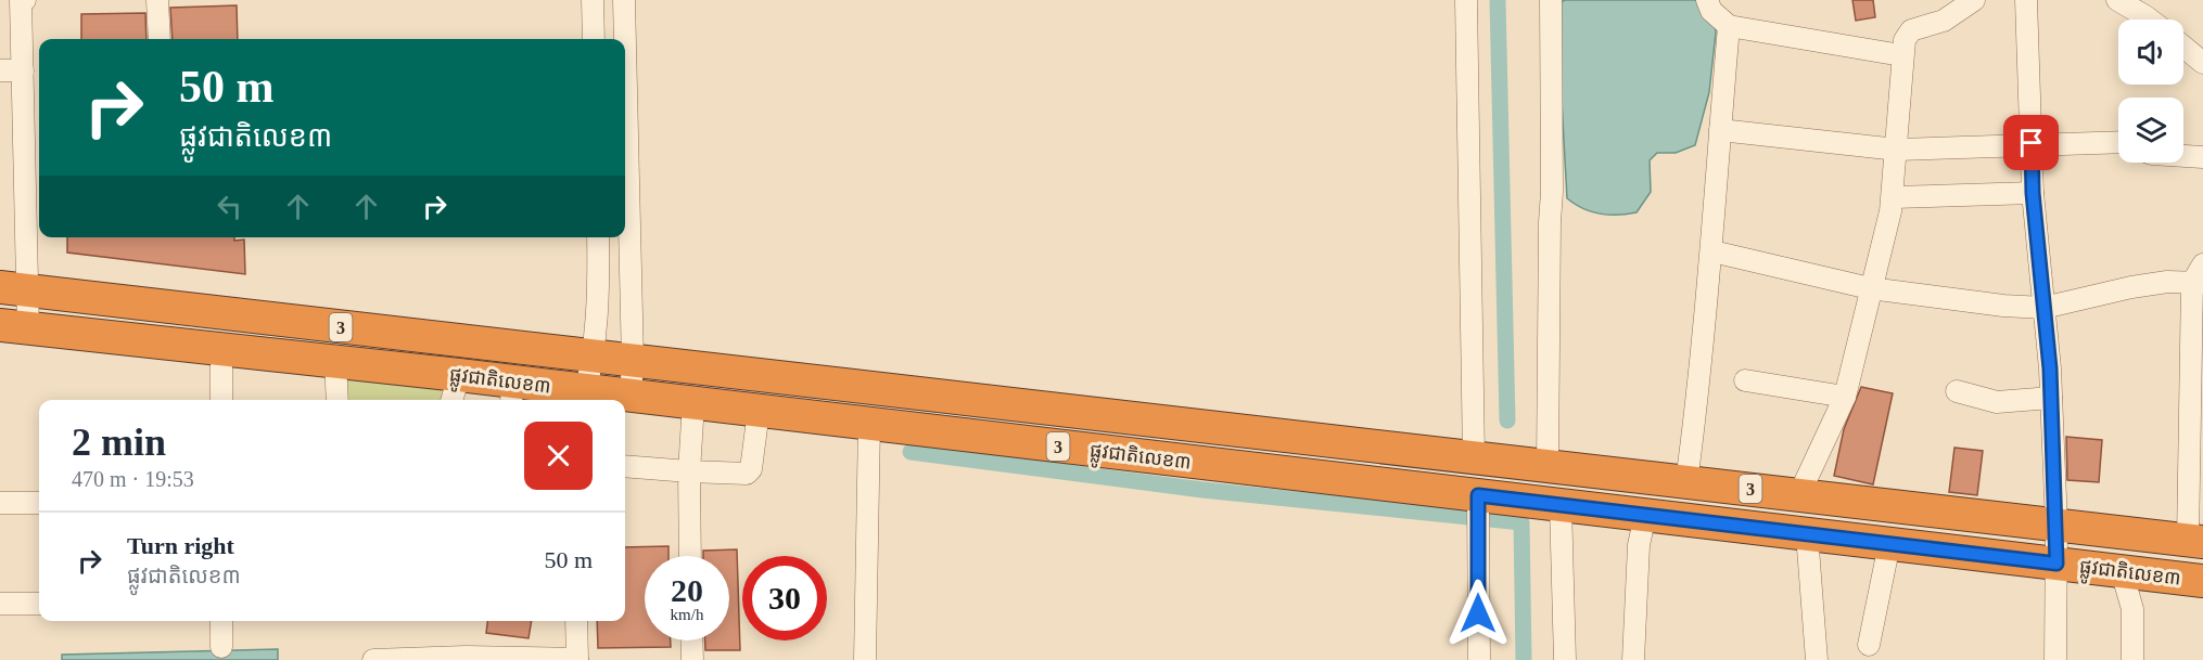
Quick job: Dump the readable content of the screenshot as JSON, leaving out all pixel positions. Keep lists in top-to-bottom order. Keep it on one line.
{"streets":{"highway":["3","ផ្លូវជាតិលេខ៣"]},"page":{"turn":["50 m","ផ្លូវជាតិលេខ៣"],"heading":["2 min","470 m · 19:53"],"list":[{"name":"Turn right","note":"ផ្លូវជាតិលេខ៣","value":"50 m"}],"speed":"20 km/h","limit":"30"}}
